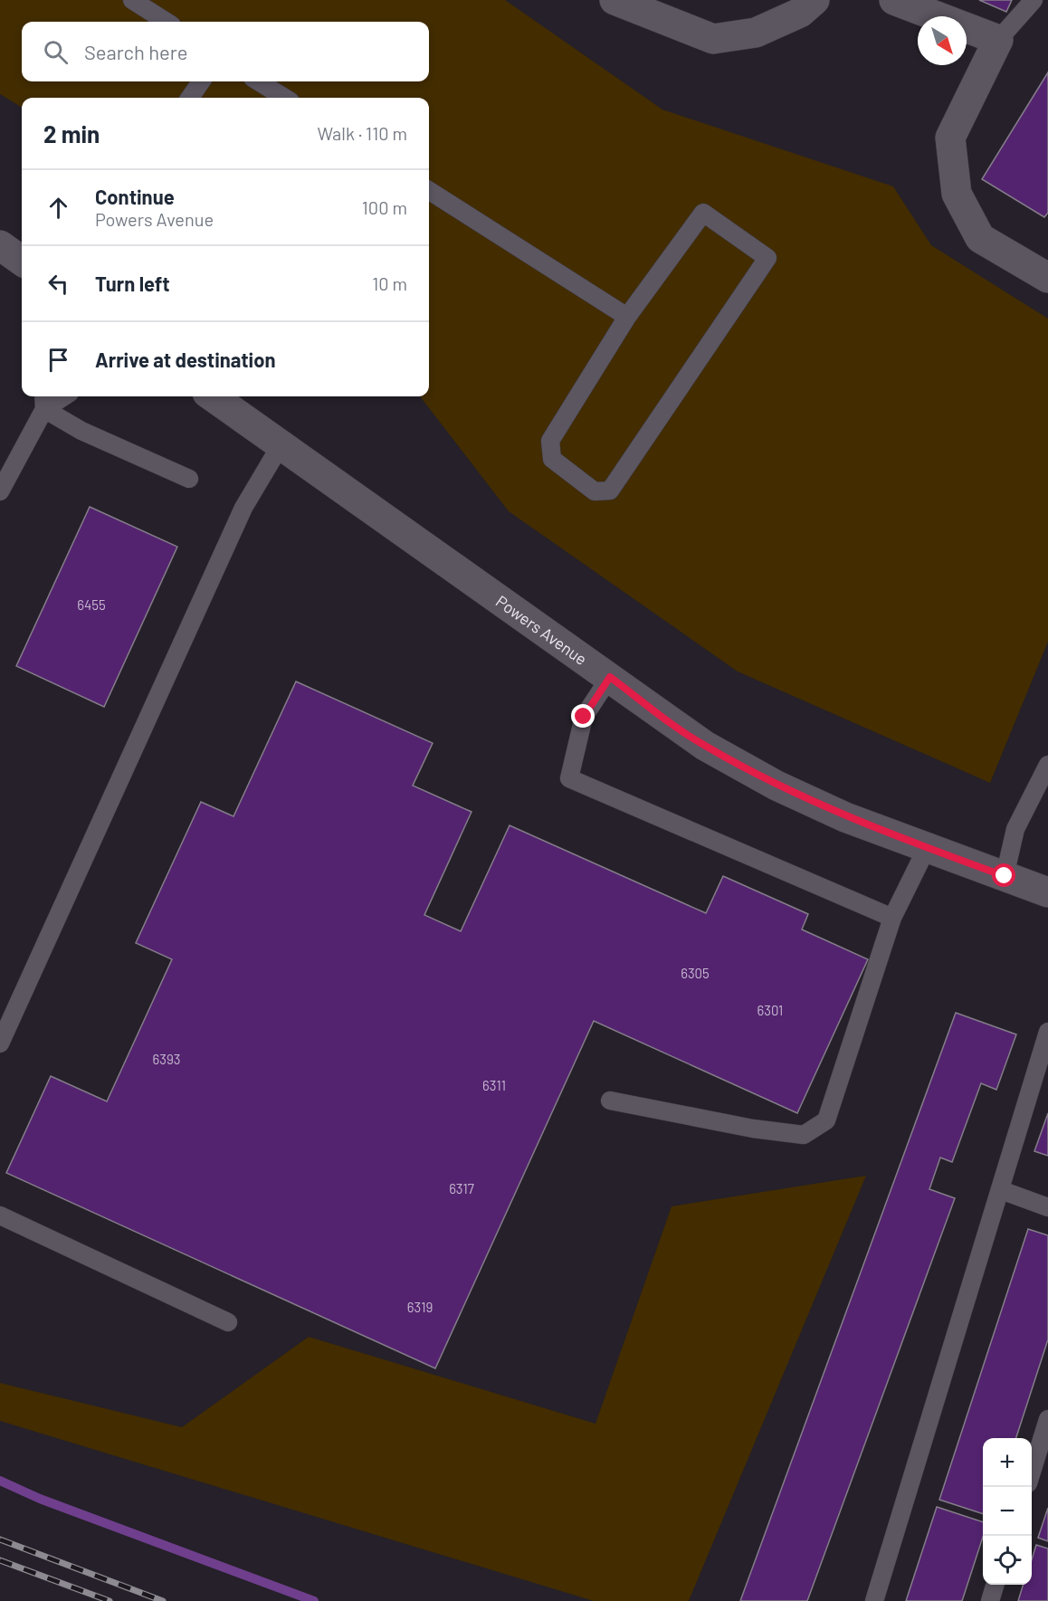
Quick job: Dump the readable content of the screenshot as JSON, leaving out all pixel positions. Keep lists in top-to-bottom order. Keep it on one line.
{"streets":{"street":["Powers Avenue"]},"house_numbers":["6455","6305","6301","6393","6311","6317","6319"],"north":"bottom right","page":{"search":"Search here","heading":["2 min","Walk · 110 m"],"list":[["Continue","Powers Avenue","100 m"],["Turn left","10 m"],"Arrive at destination"],"map_buttons":["+","−"]}}
